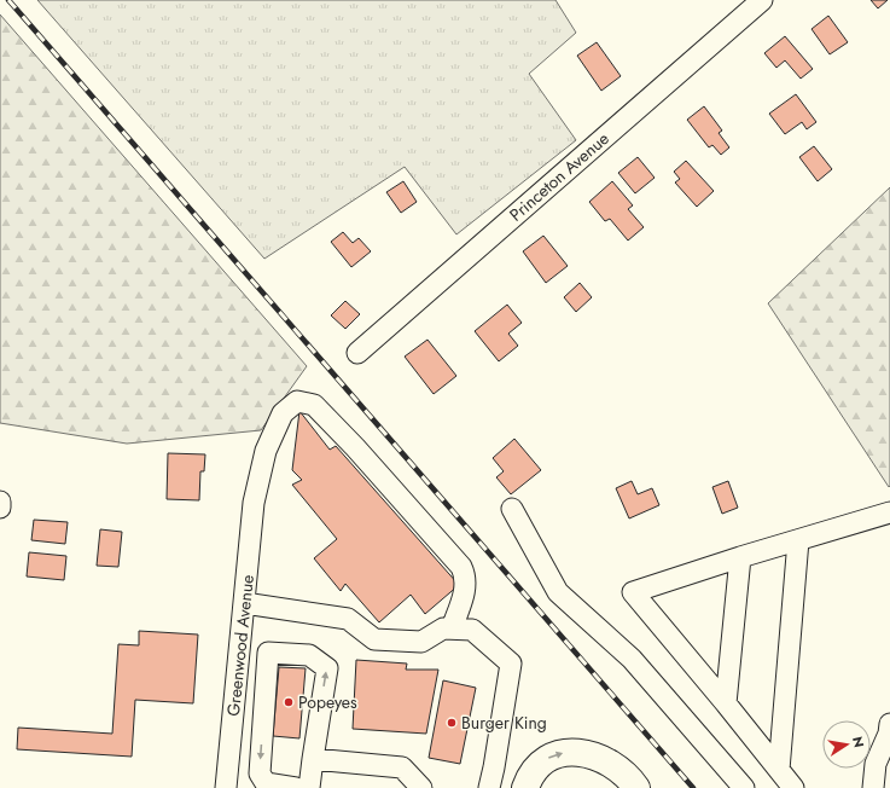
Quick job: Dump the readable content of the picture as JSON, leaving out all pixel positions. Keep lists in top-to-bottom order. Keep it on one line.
{"streets":{"street":["Princeton Avenue","Greenwood Avenue"]},"places":["Popeyes","Burger King"],"north":"right"}
